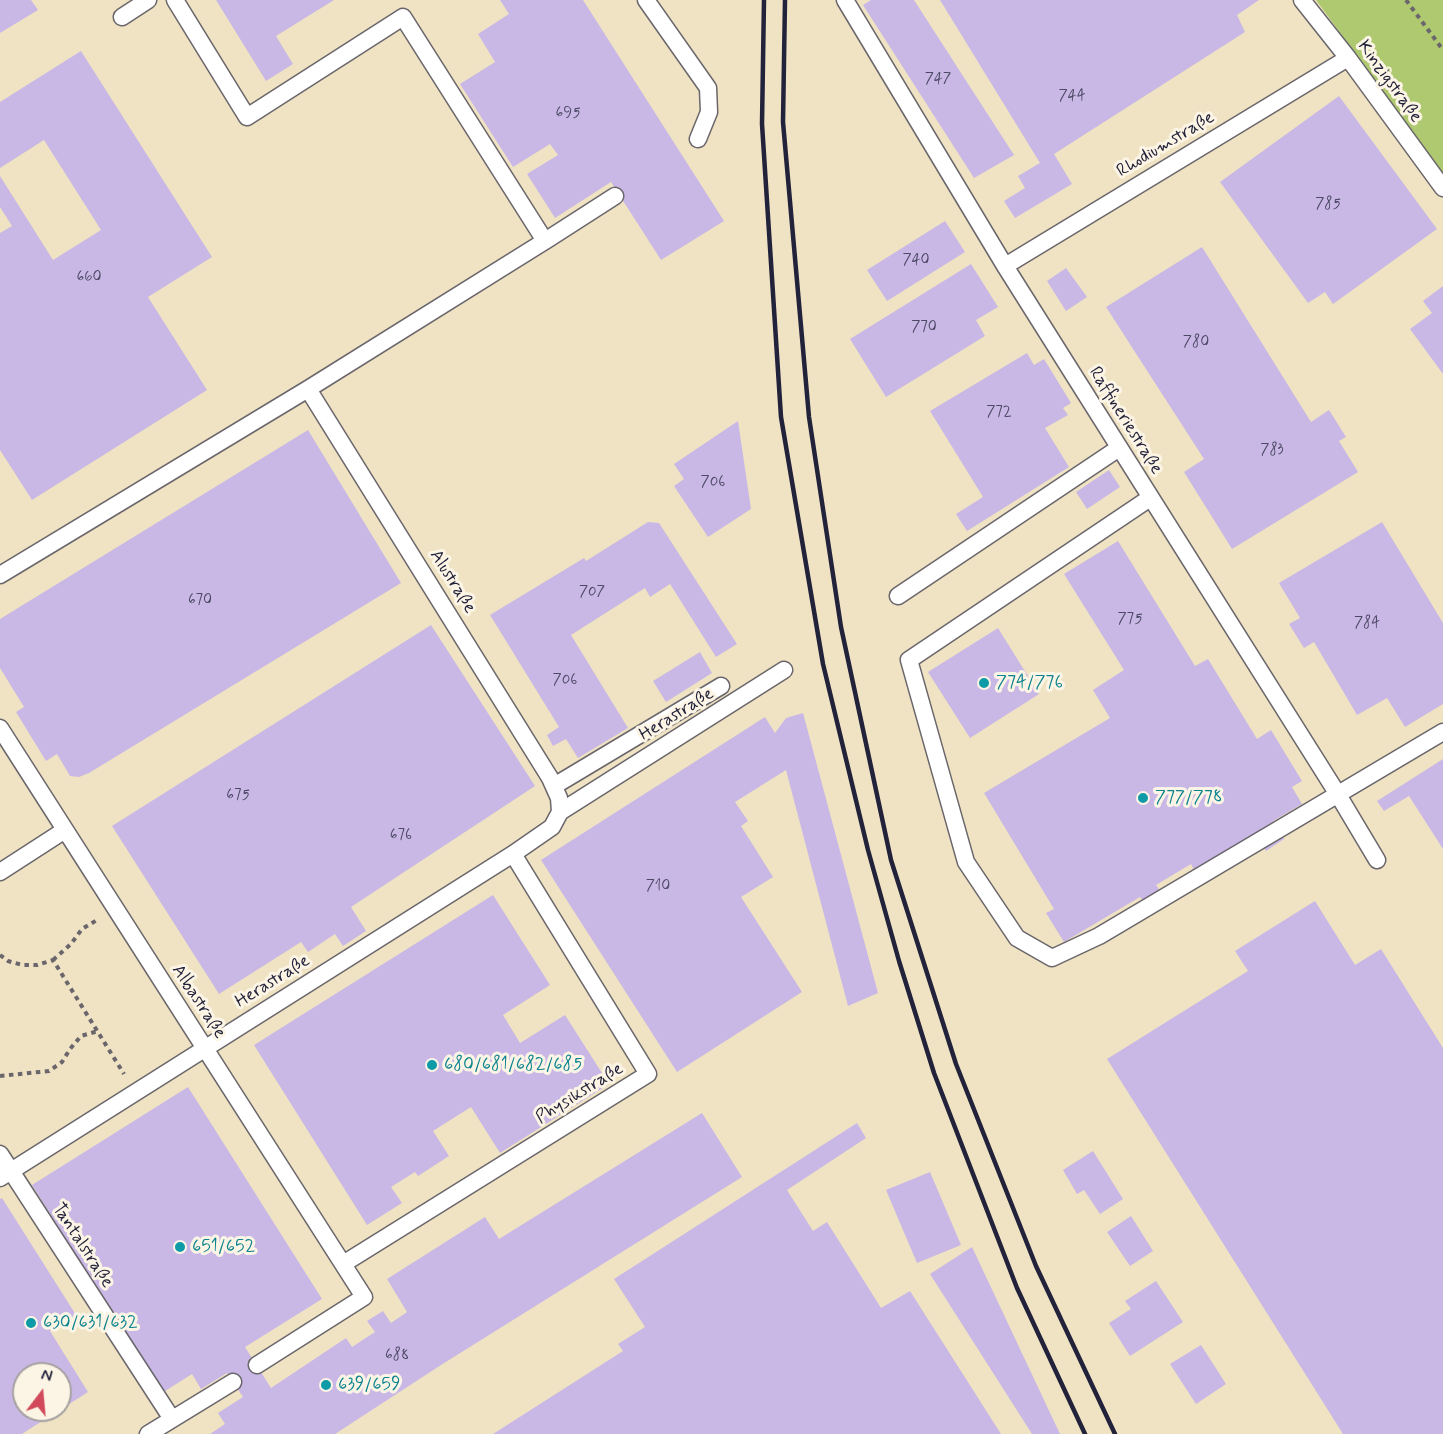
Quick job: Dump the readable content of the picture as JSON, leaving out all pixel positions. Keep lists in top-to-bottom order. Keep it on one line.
{"streets":{"lane":["Kinzigstraße","Rhodiumstraße","Raffineriestraße","Alustraße","Herastraße","Albastraße","Physikstraße","Tantalstraße"]},"crossings":[["Kinzigstraße","Rhodiumstraße"],["Rhodiumstraße","Raffineriestraße"],["Alustraße","Herastraße"],["Herastraße","Albastraße"],["Herastraße","Physikstraße"],["Herastraße","Tantalstraße"],["Albastraße","Physikstraße"]],"places":["774/776","777/778","680/681/682/685","651/652","630/631/632","639/659"],"house_numbers":["747","744","695","785","740","660","770","780","772","783","706","707","670","775","784","706","675","676","710","688"],"north":"top"}
